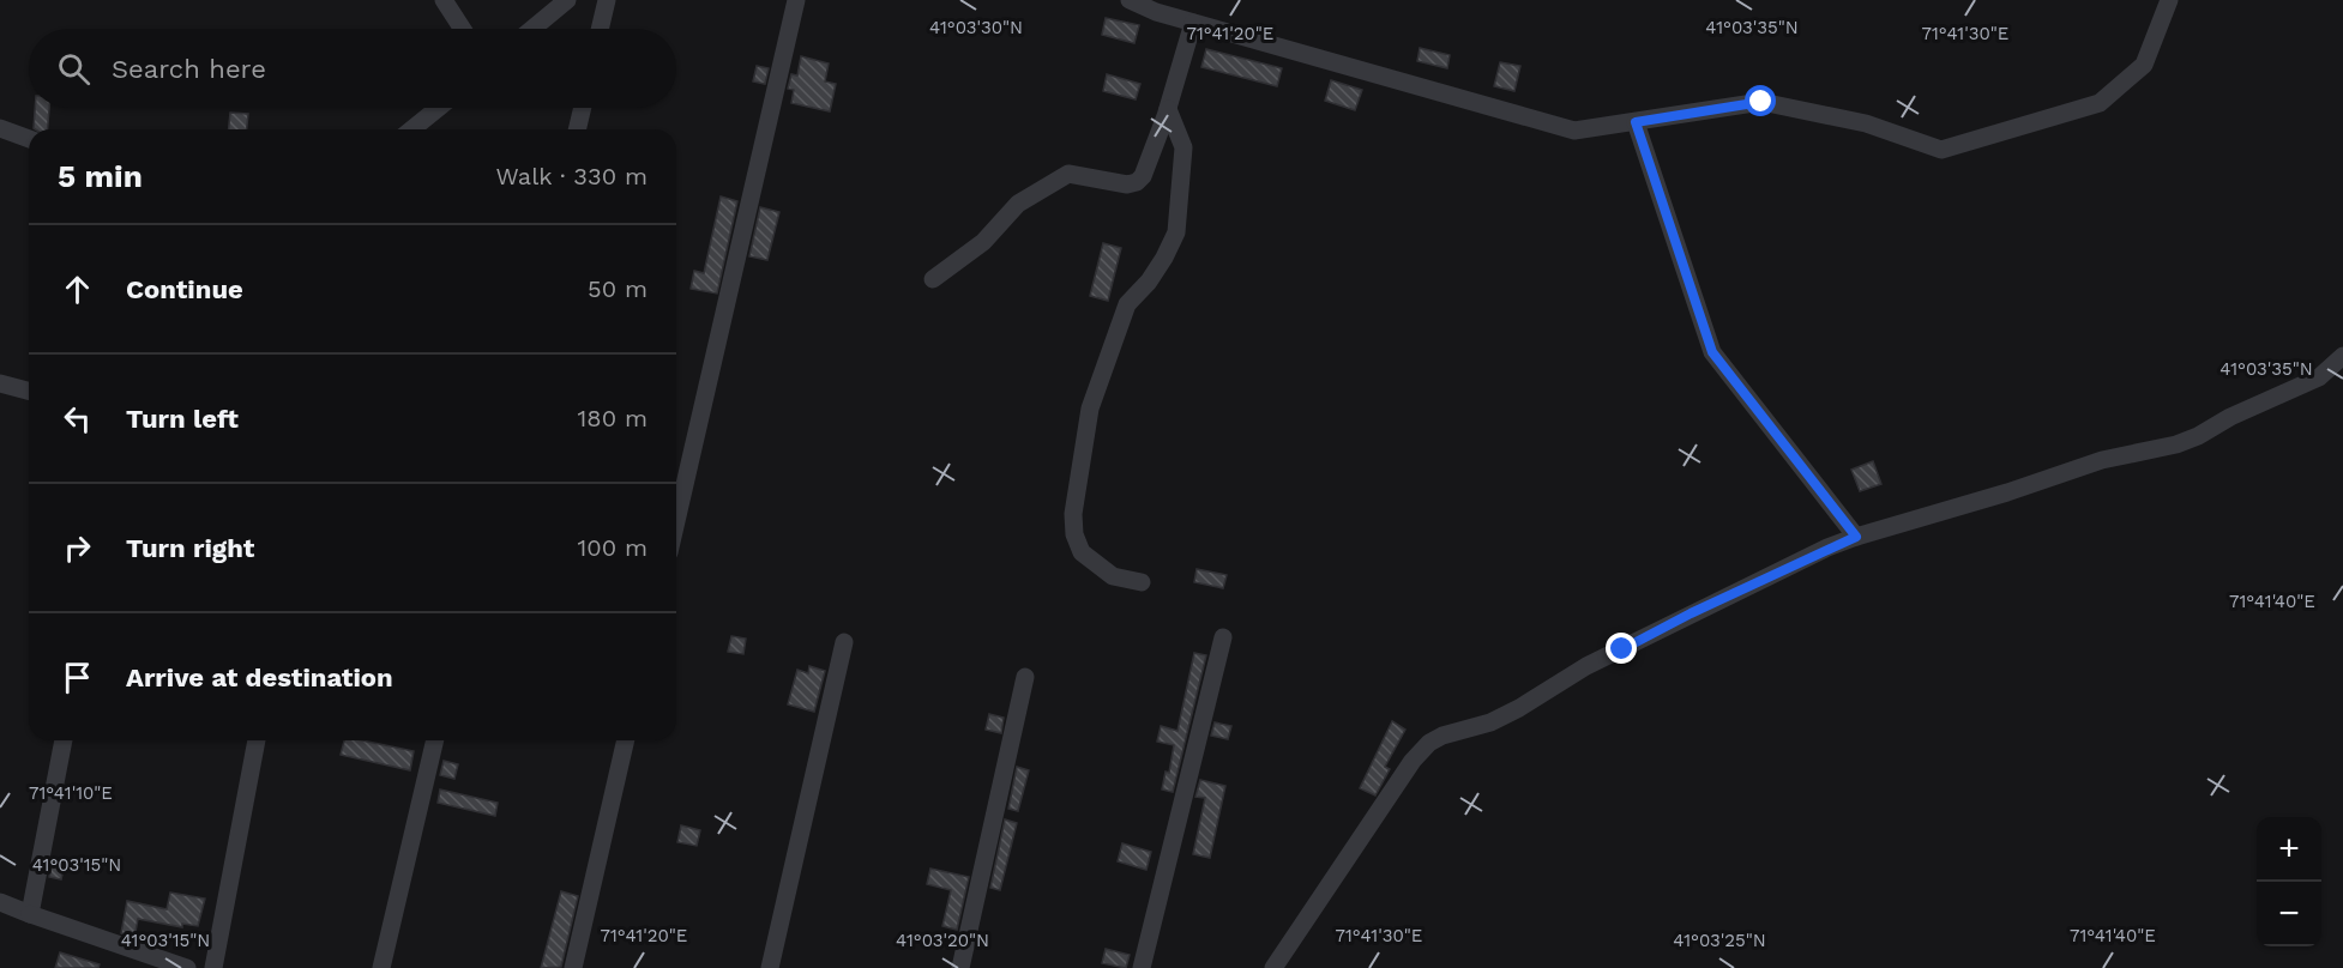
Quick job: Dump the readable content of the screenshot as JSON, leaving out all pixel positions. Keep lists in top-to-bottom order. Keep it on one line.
{"page":{"search":"Search here","heading":["5 min","Walk · 330 m"],"list":[["Continue","50 m"],["Turn left","180 m"],["Turn right","100 m"],"Arrive at destination"],"map_buttons":["+","−"]},"coordinates":["41°03'30\"N","41°03'35\"N","71°41'30\"E","71°41'20\"E","71°41'40\"E","71°41'10\"E","41°03'15\"N","41°03'20\"N","41°03'25\"N"]}
